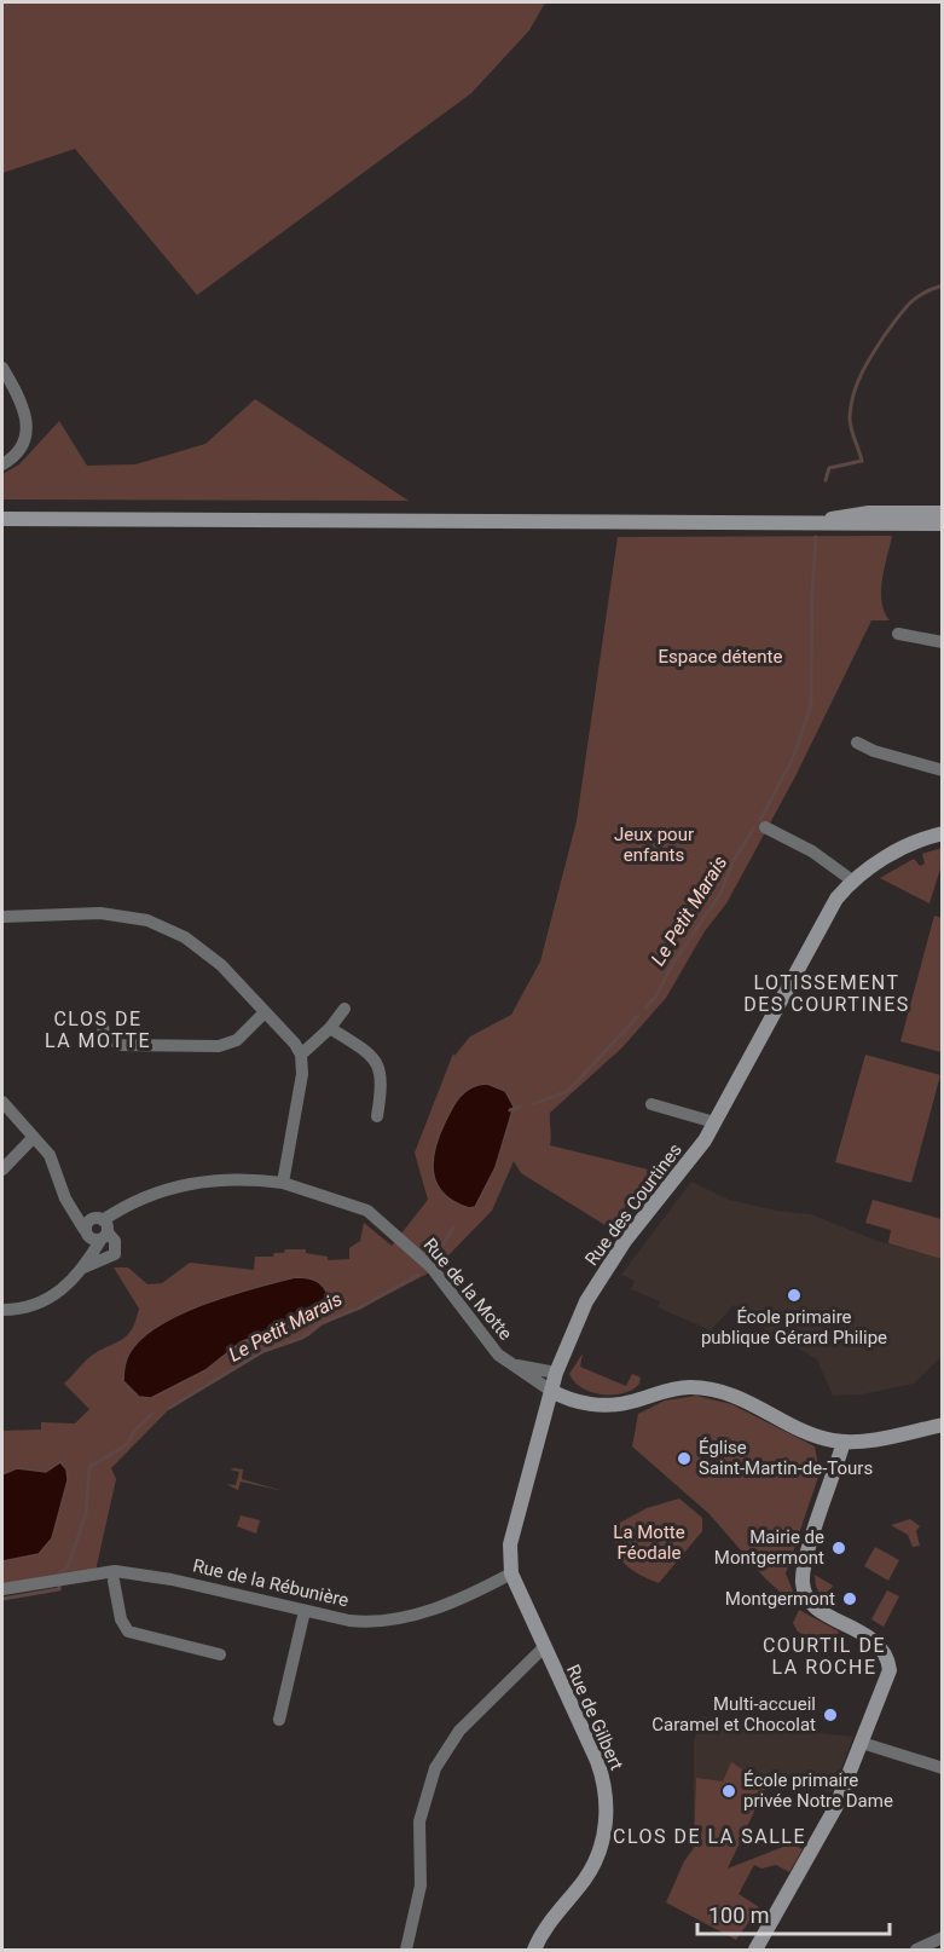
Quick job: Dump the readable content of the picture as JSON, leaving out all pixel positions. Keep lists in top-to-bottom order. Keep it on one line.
{"streets":{"street":["Rue des Courtines","Rue de la Motte","Rue de la Rébunière","Rue de Gilbert"]},"crossings":[["Rue des Courtines","Rue de la Motte"],["Rue de la Rébunière","Rue de Gilbert"]],"districts":["LOTISSEMENT DES COURTINES","CLOS DE LA MOTTE","COURTIL DE LA ROCHE","CLOS DE LA SALLE"],"water":["Le Petit Marais"],"parks":["Espace détente","Jeux pour enfants","La Motte Féodale"],"places":["École primaire publique Gérard Philipe","Église Saint-Martin-de-Tours","Mairie de Montgermont","Montgermont","Multi-accueil Caramel et Chocolat","École primaire privée Notre Dame"],"scale_bar":"100 m"}
